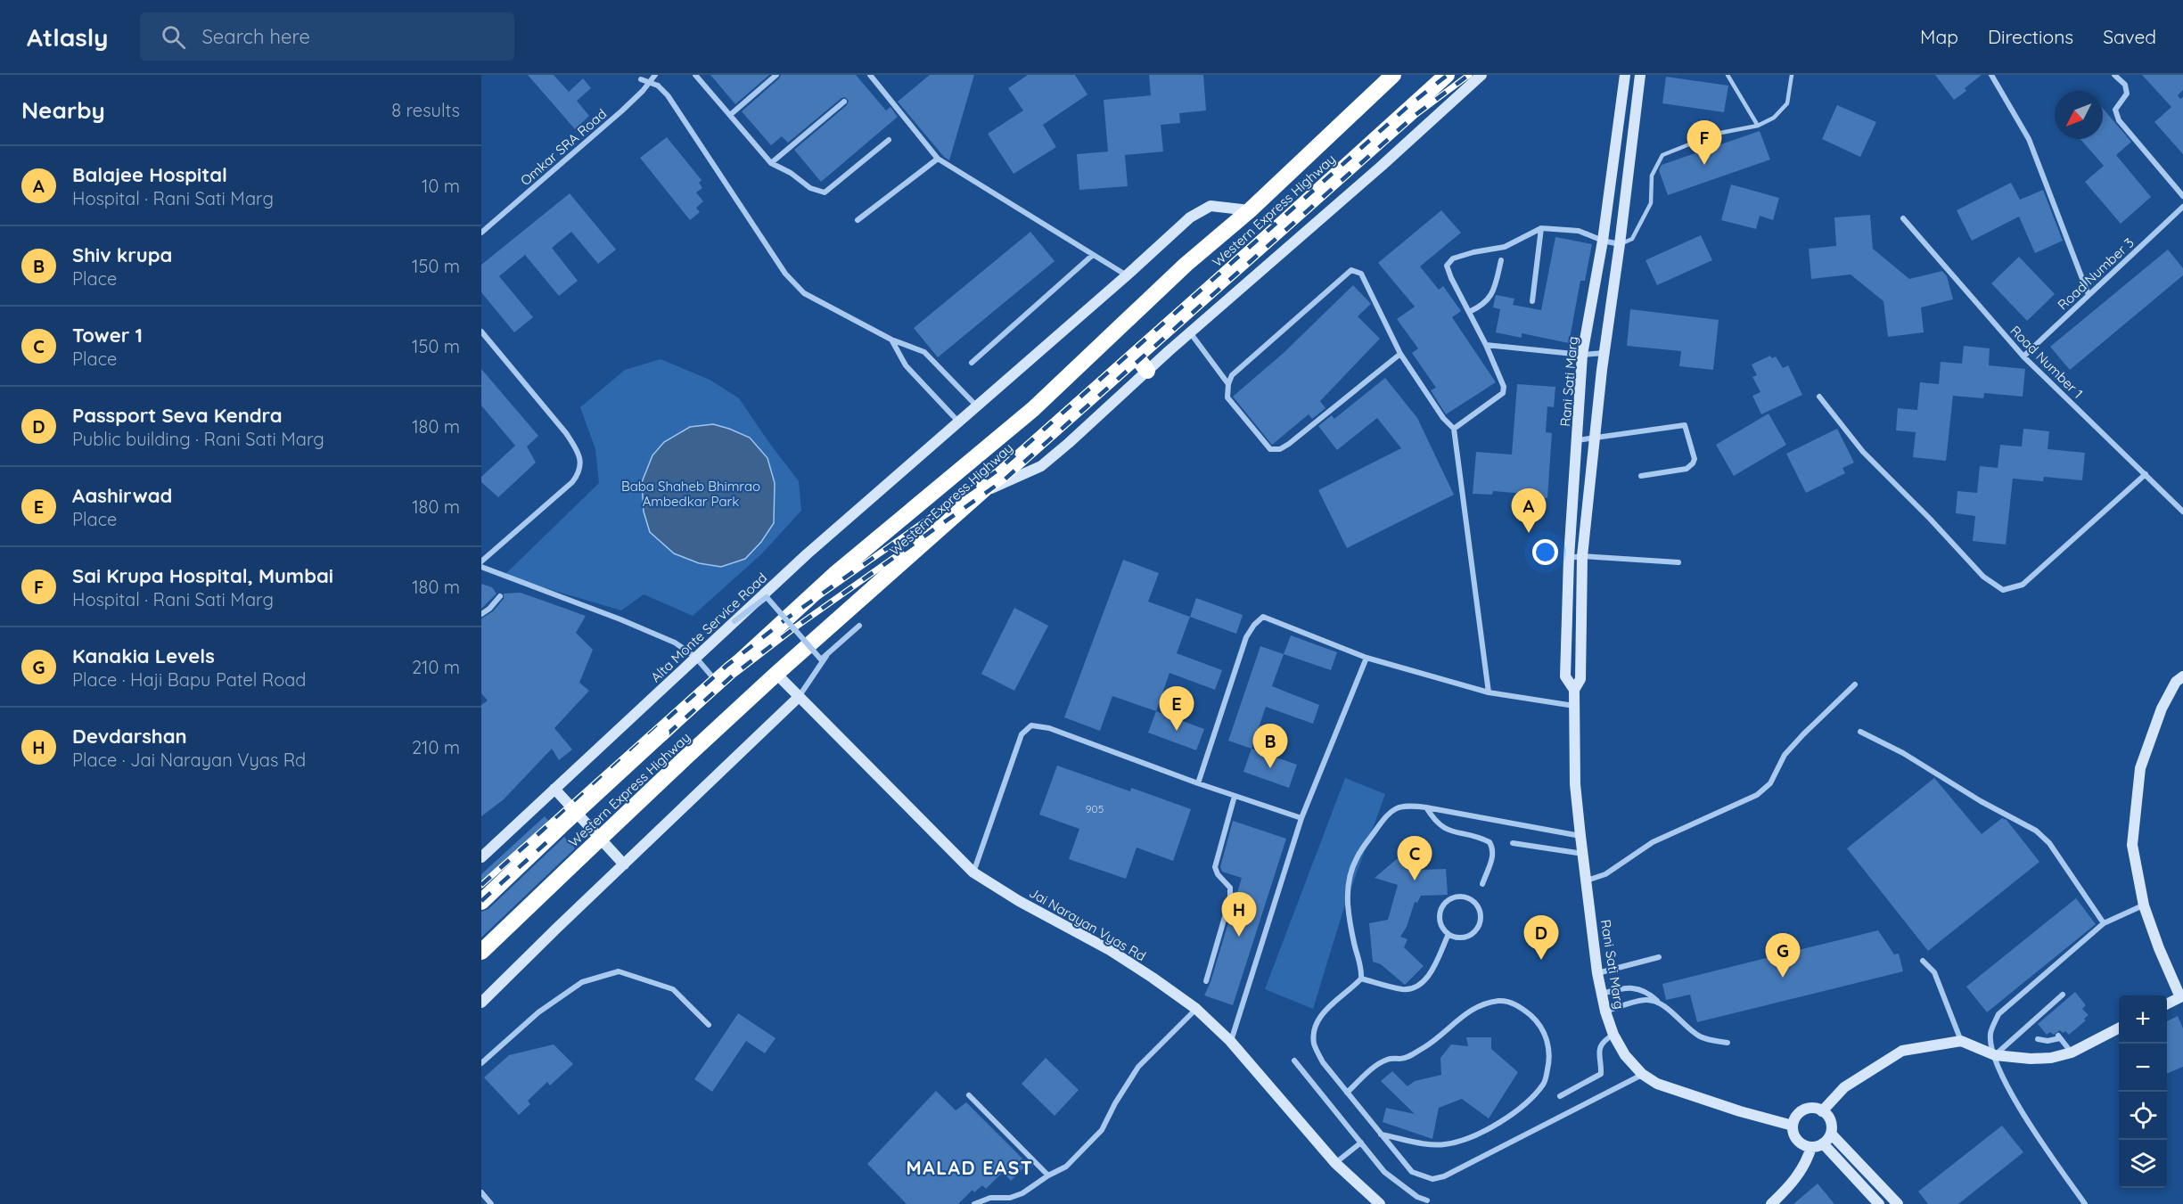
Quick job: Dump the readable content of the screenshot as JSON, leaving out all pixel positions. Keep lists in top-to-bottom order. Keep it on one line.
{"streets":{"highway":["Western Express Highway"],"street":["Omkar SRA Road","Road Number 3","Road Number 1","Rani Sati Marg","Alta Monte Service Road","Jai Narayan Vyas Rd"]},"crossings":[["Western Express Highway","Alta Monte Service Road"],["Western Express Highway","Jai Narayan Vyas Rd"],["Road Number 3","Road Number 1"]],"districts":["MALAD EAST"],"parks":["Baba Shaheb Bhimrao Ambedkar Park"],"house_numbers":["905"],"north":"bottom left","page":{"header":"Atlasly","search":"Search here","nav":["Map","Directions","Saved"],"heading":["Nearby","8 results"],"pins":["F","A","E","B","C","H","D","G"],"list":[{"mark":"A","name":"Balajee Hospital","note":"Hospital · Rani Sati Marg","value":"10 m"},{"mark":"B","name":"Shiv krupa","note":"Place","value":"150 m"},{"mark":"C","name":"Tower 1","note":"Place","value":"150 m"},{"mark":"D","name":"Passport Seva Kendra","note":"Public building · Rani Sati Marg","value":"180 m"},{"mark":"E","name":"Aashirwad","note":"Place","value":"180 m"},{"mark":"F","name":"Sai Krupa Hospital, Mumbai","note":"Hospital · Rani Sati Marg","value":"180 m"},{"mark":"G","name":"Kanakia Levels","note":"Place · Haji Bapu Patel Road","value":"210 m"},{"mark":"H","name":"Devdarshan","note":"Place · Jai Narayan Vyas Rd","value":"210 m"}],"map_buttons":["+","−"]}}
